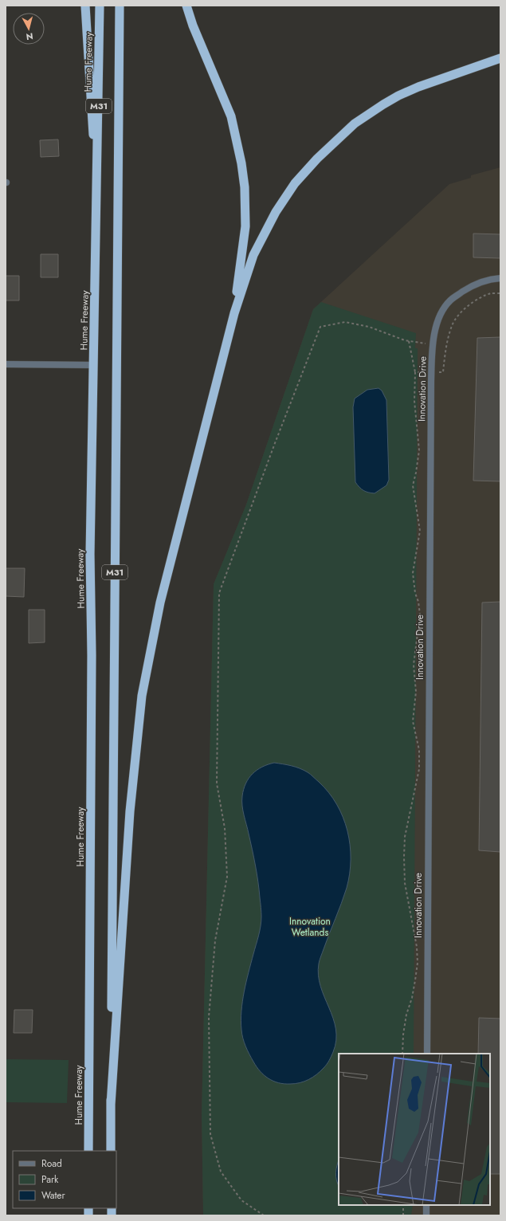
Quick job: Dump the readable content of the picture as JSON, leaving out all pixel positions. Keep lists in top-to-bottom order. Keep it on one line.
{"streets":{"highway":["Hume Freeway","M31"],"street":["Innovation Drive"]},"parks":["Innovation Wetlands"],"legend":["Road","Park","Water"],"north":"bottom"}
